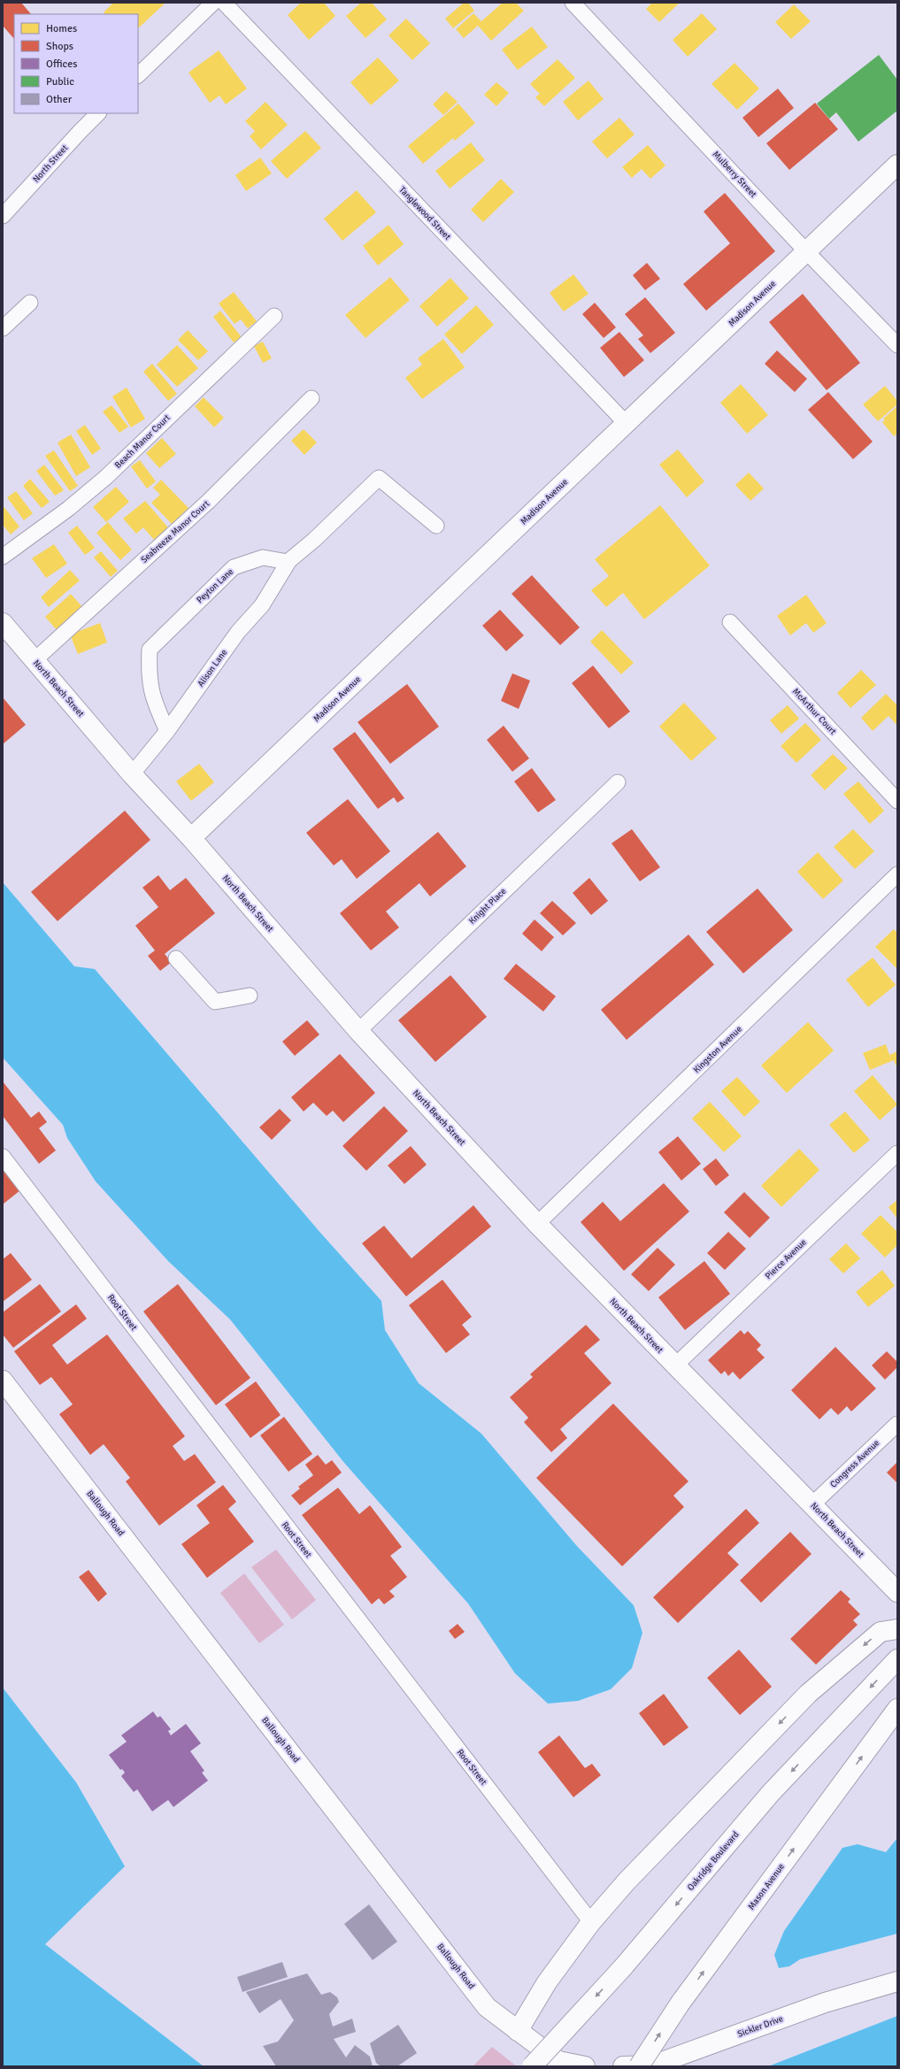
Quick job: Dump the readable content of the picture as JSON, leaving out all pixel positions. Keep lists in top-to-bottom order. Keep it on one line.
{"streets":{"street":["North Street","Mulberry Street","Tanglewood Street","Madison Avenue","Beach Manor Court","Seabreeze Manor Court","Peyton Lane","Alison Lane","North Beach Street","McArthur Court","Knight Place","Kingston Avenue","Pierce Avenue","Root Street","Congress Avenue","Ballough Road","Oakridge Boulevard","Mason Avenue","Sickler Drive"]},"crossings":[["Mulberry Street","Madison Avenue"],["Tanglewood Street","Madison Avenue"],["Madison Avenue","North Beach Street"],["Seabreeze Manor Court","North Beach Street"],["Peyton Lane","Alison Lane"],["Alison Lane","North Beach Street"],["North Beach Street","Knight Place"],["North Beach Street","Kingston Avenue"],["North Beach Street","Pierce Avenue"],["North Beach Street","Congress Avenue"]],"legend":["Homes","Shops","Offices","Public","Other"]}
